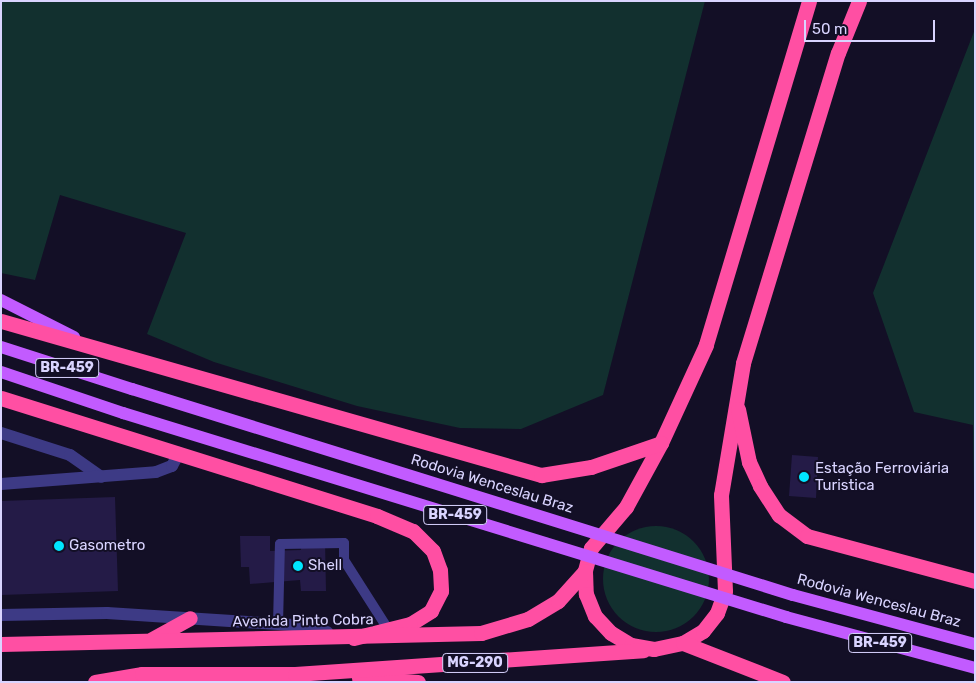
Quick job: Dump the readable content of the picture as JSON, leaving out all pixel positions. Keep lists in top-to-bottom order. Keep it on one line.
{"streets":{"highway":["BR-459","Avenida Pinto Cobra","MG-290"],"main road":["Rodovia Wenceslau Braz"]},"places":["Estação Ferroviária Turistica","Gasometro","Shell"],"scale_bar":"50 m"}
